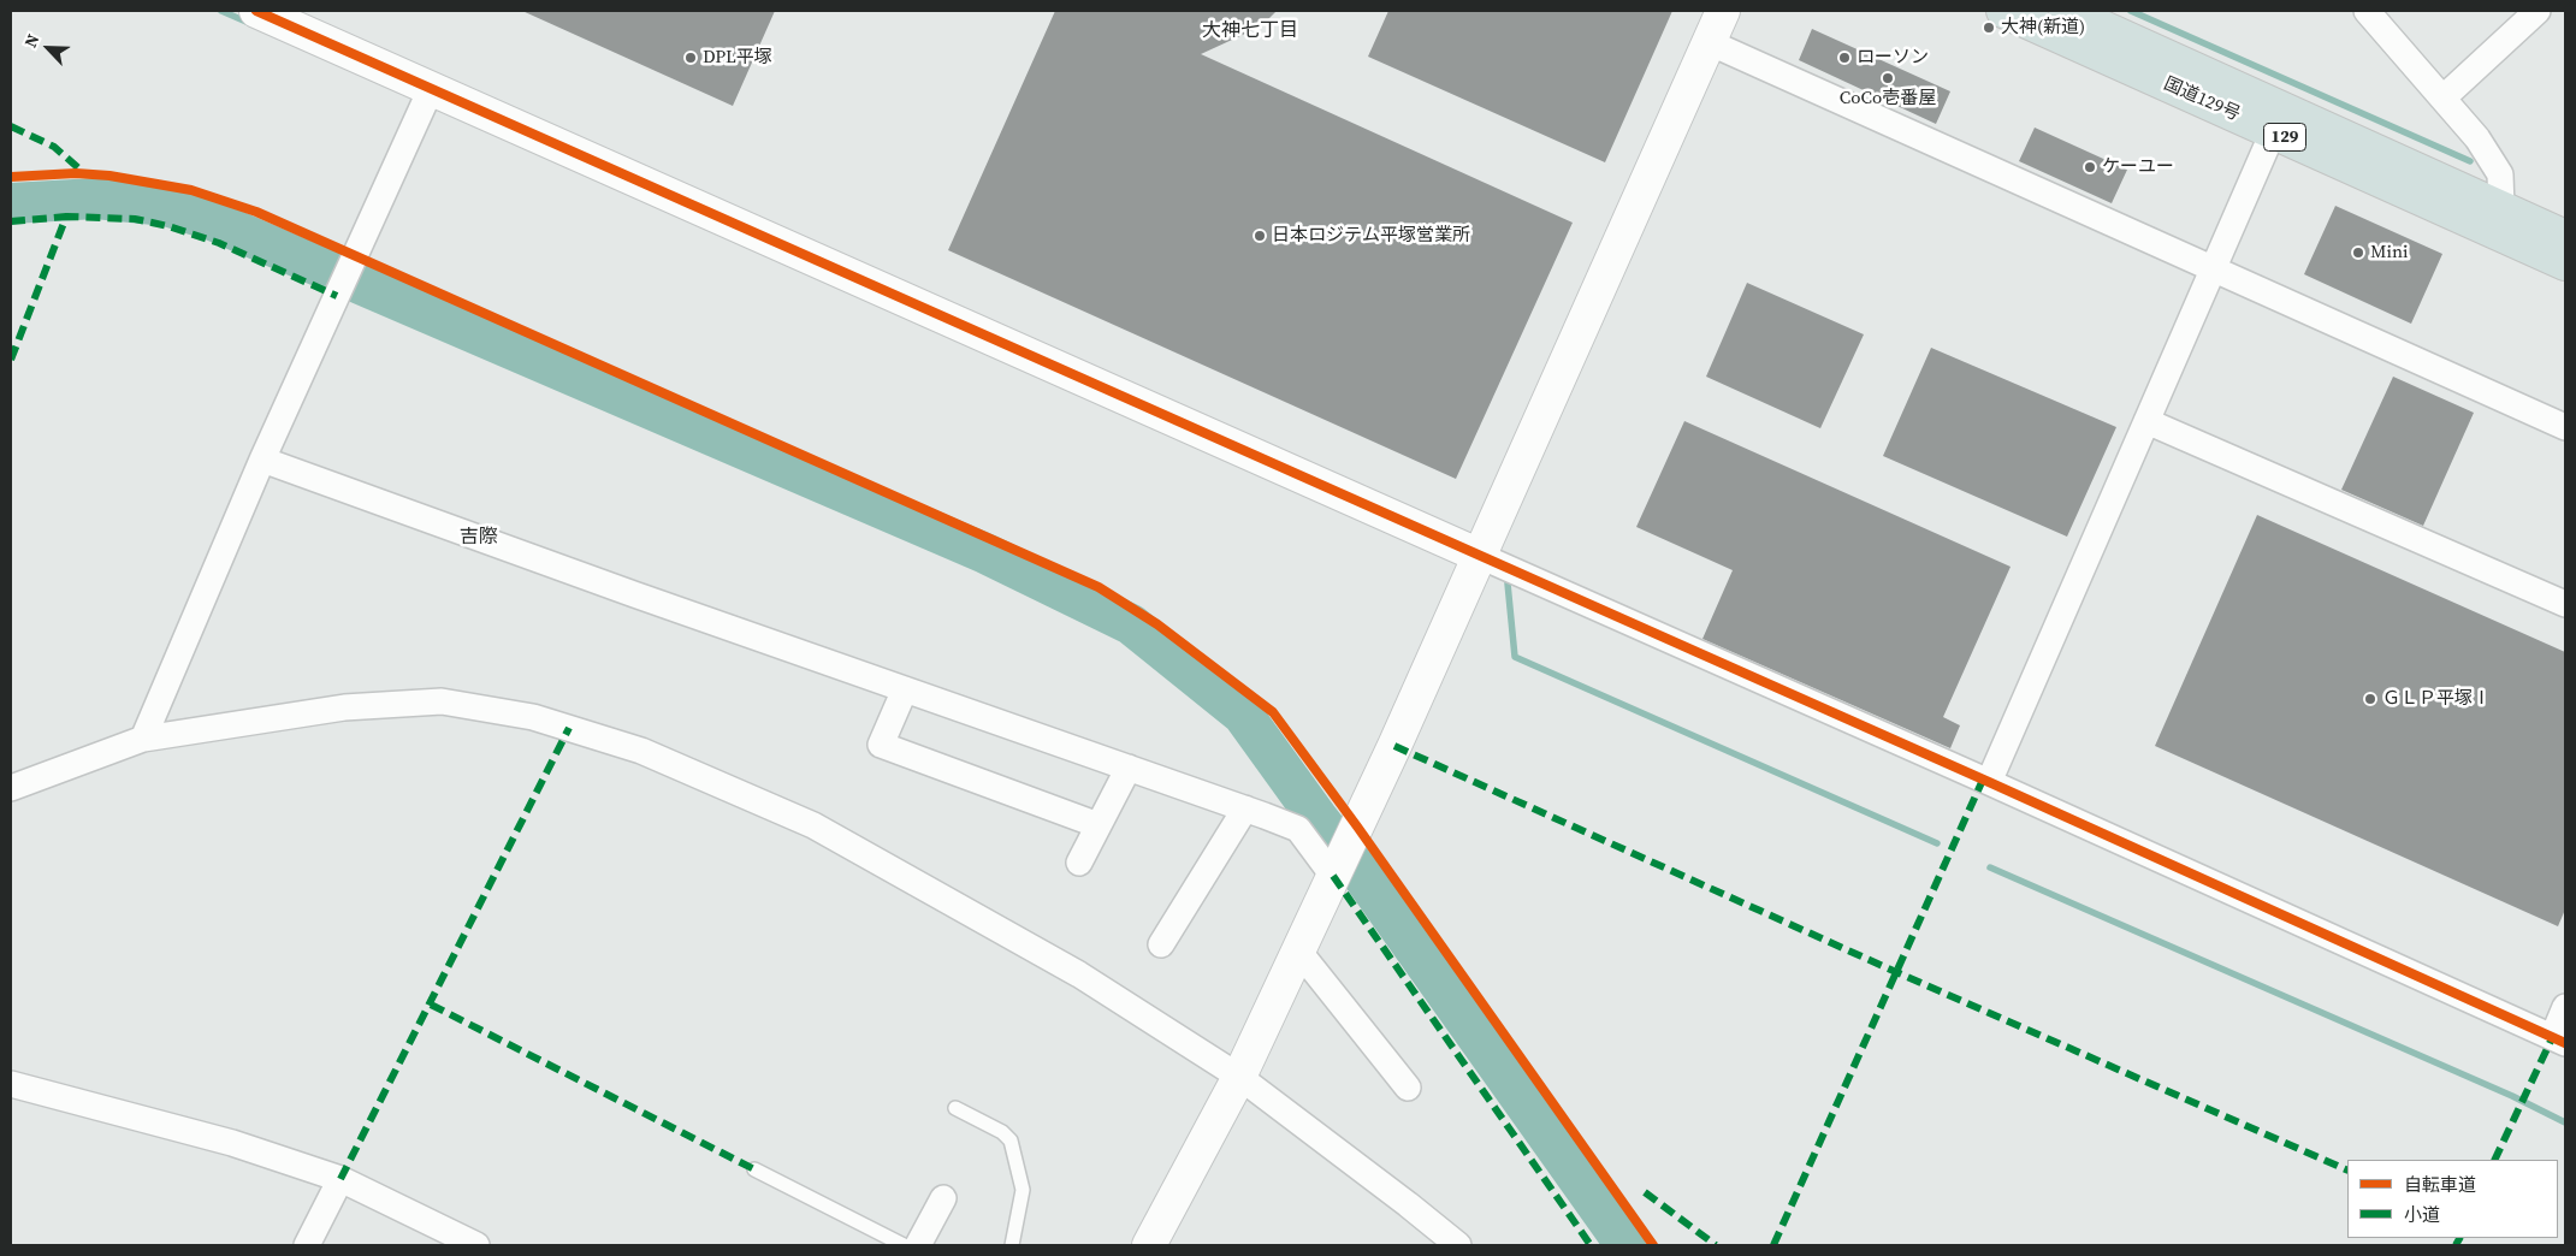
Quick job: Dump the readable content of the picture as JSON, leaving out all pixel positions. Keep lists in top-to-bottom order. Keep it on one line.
{"streets":{"highway":["国道129号","129"]},"districts":["大神七丁目","吉際"],"places":["大神(新道)","DPL平塚","ローソン","CoCo壱番屋","ケーユー","日本ロジテム平塚営業所","Mini","ＧＬＰ平塚Ⅰ"],"legend":["自転車道","小道"],"north":"top left"}
